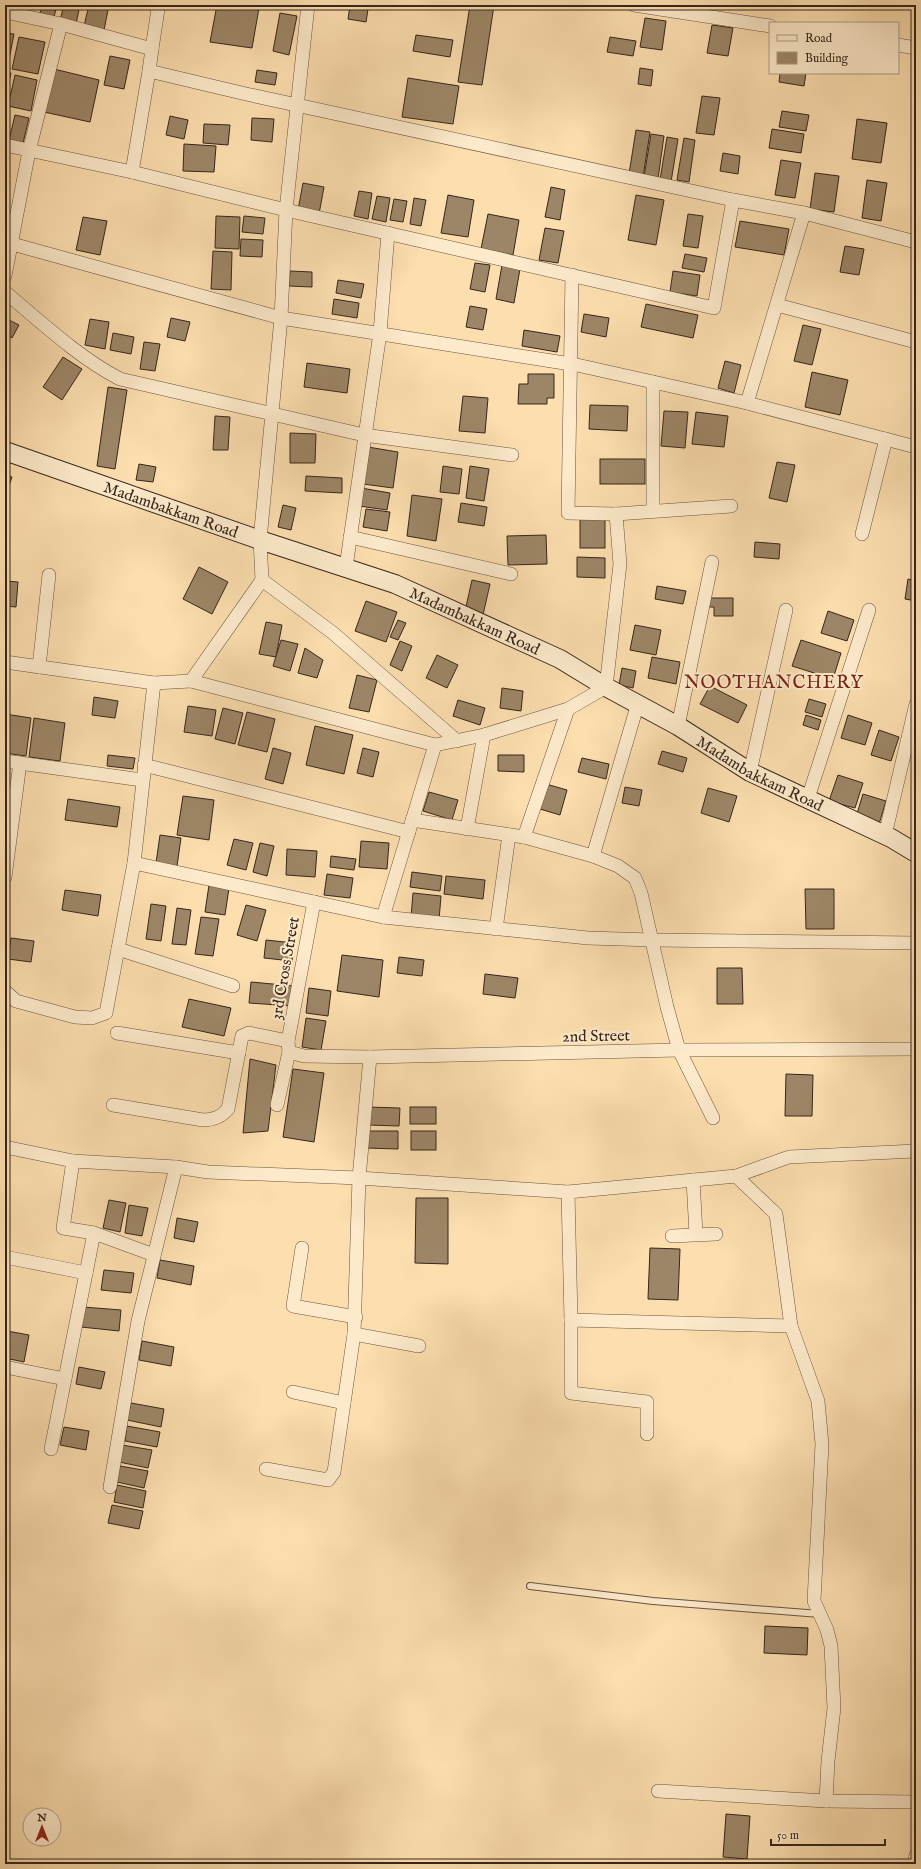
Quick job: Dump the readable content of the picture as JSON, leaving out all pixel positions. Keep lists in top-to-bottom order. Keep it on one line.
{"streets":{"street":["Madambakkam Road","3rd Cross Street","2nd Street"]},"crossings":[["3rd Cross Street","2nd Street"]],"districts":["NOOTHANCHERY"],"legend":["Road","Building"],"scale_bar":"50 m","north":"top"}
